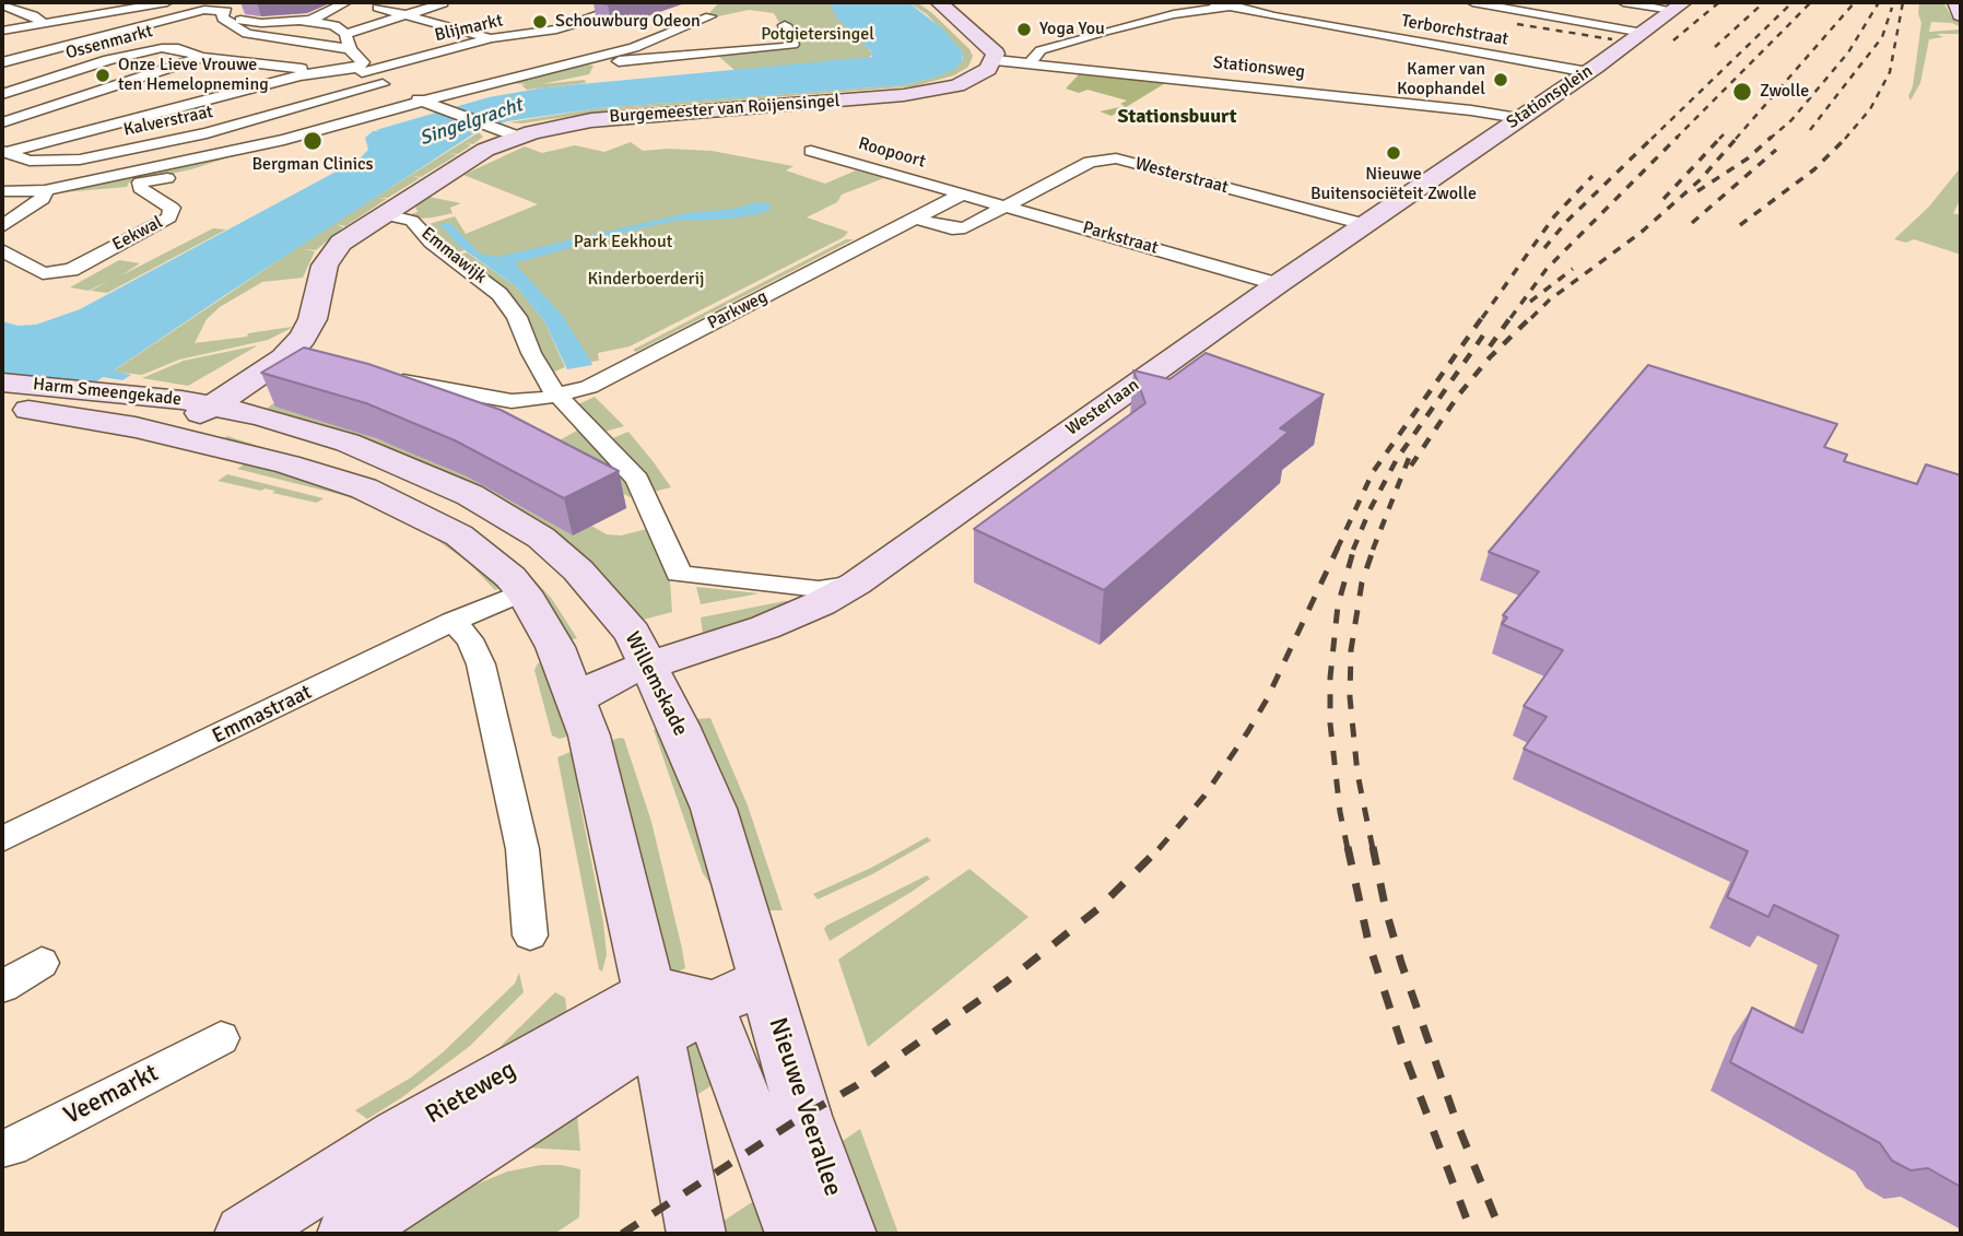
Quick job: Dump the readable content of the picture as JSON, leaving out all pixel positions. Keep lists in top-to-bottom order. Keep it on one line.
{"streets":{"main road":["Stationsplein","Burgemeester van Roijensingel","Harm Smeengekade","Westerlaan","Willemskade","Rieteweg","Nieuwe Veerallee"],"street":["Blijmarkt","Terborchstraat","Ossenmarkt","Stationsweg","Kalverstraat","Roopoort","Westerstraat","Eekwal","Parkstraat","Emmawijk","Parkweg","Emmastraat","Veemarkt"]},"crossings":[["Terborchstraat","Stationsplein"],["Stationsweg","Stationsplein"],["Stationsweg","Burgemeester van Roijensingel"],["Stationsplein","Westerlaan"],["Burgemeester van Roijensingel","Emmawijk"],["Roopoort","Parkstraat"],["Roopoort","Parkweg"],["Westerstraat","Parkstraat"],["Westerstraat","Westerlaan"],["Parkstraat","Parkweg"],["Parkstraat","Westerlaan"],["Emmawijk","Parkweg"],["Emmawijk","Westerlaan"],["Harm Smeengekade","Willemskade"],["Westerlaan","Willemskade"],["Willemskade","Rieteweg"],["Willemskade","Nieuwe Veerallee"],["Rieteweg","Nieuwe Veerallee"]],"districts":["Stationsbuurt"],"water":["Singelgracht"],"parks":["Potgietersingel","Park Eekhout","Kinderboerderij"],"places":["Schouwburg Odeon","Yoga You","Onze Lieve Vrouwe ten Hemelopneming","Kamer van Koophandel","Zwolle","Bergman Clinics","Nieuwe Buitensociëteit Zwolle"]}
